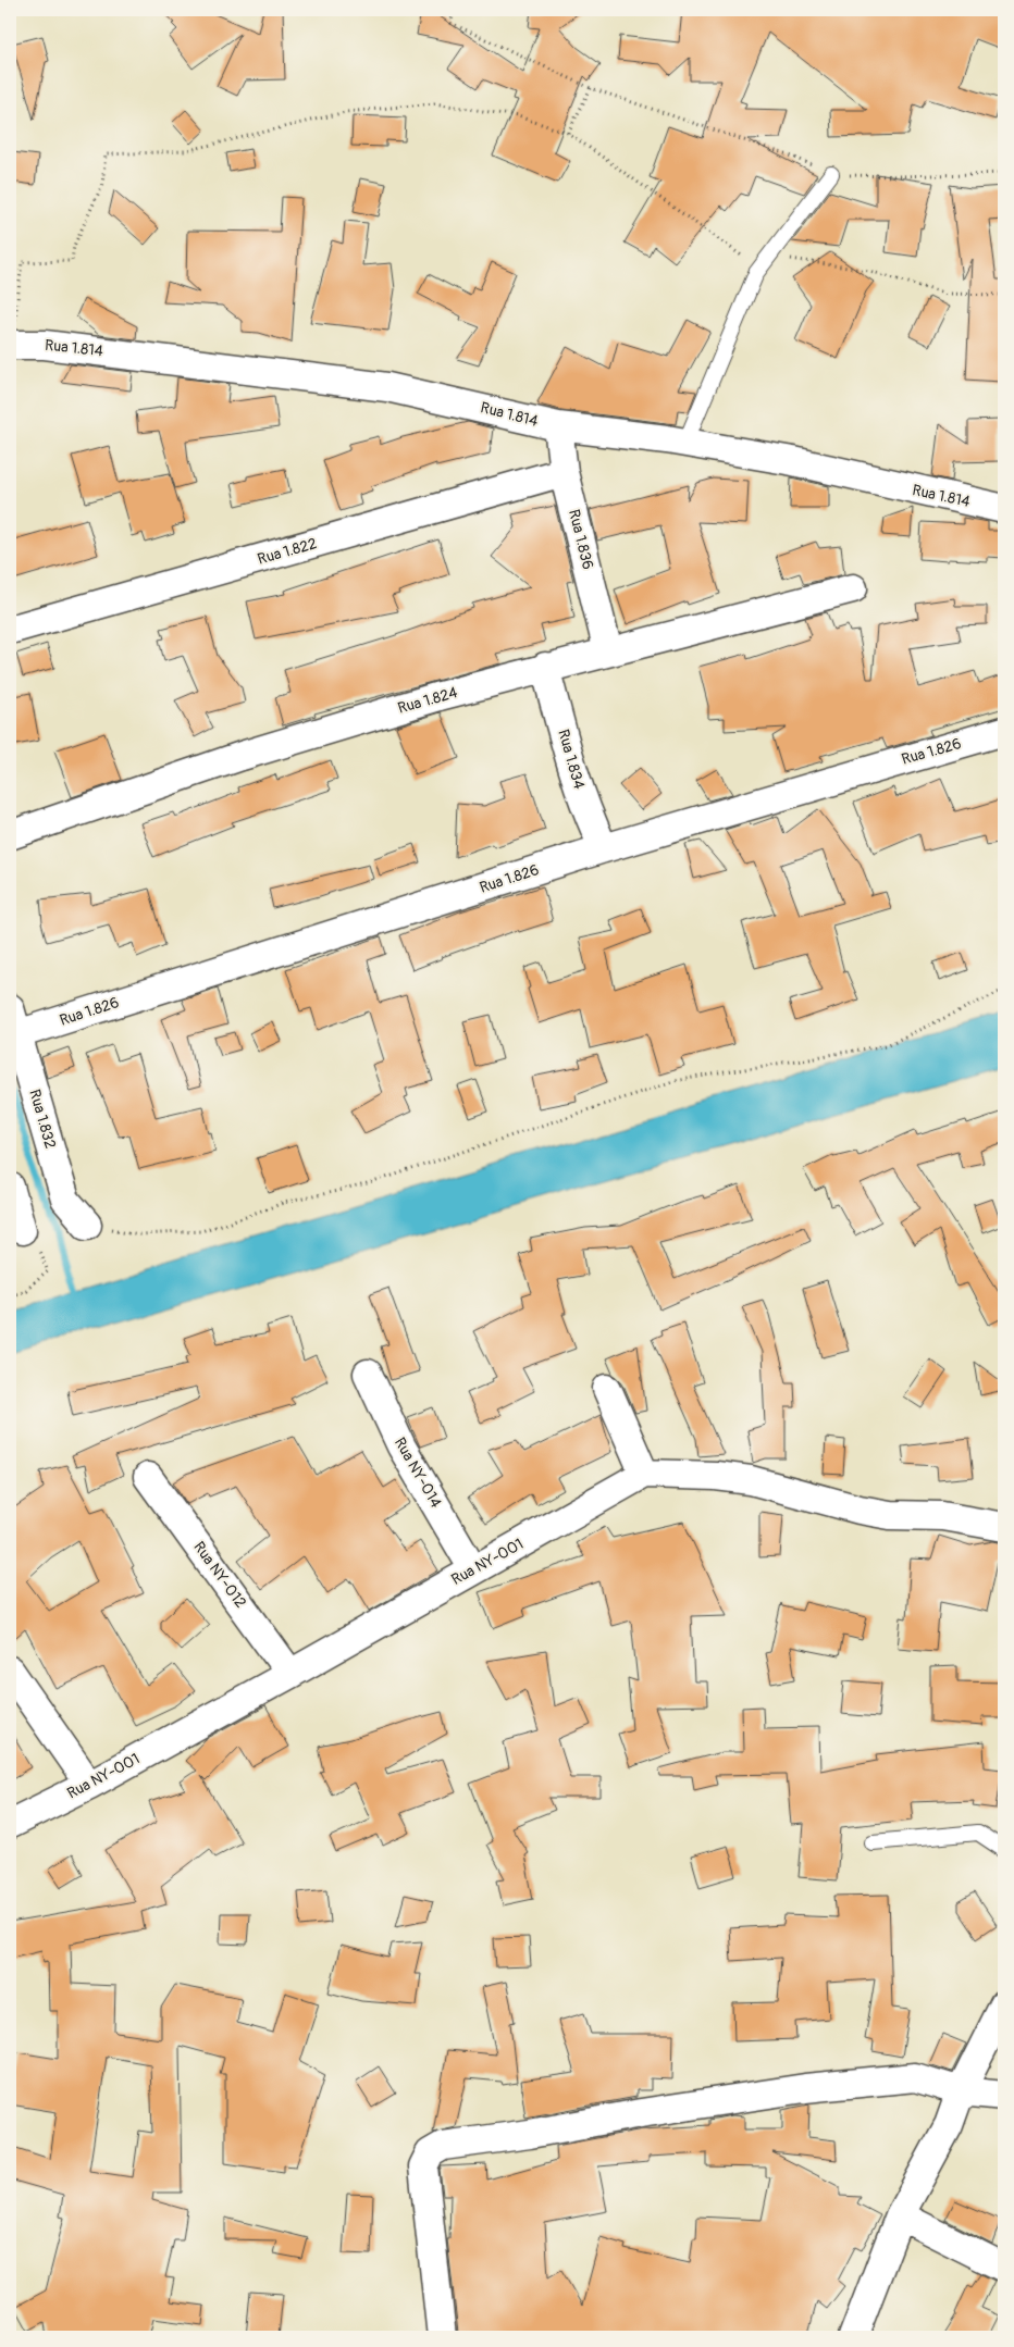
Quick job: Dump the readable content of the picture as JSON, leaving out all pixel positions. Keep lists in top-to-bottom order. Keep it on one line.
{"streets":{"street":["Rua 1.814","Rua 1.836","Rua 1.822","Rua 1.824","Rua 1.826","Rua 1.834","Rua 1.832","Rua NY-014","Rua NY-001","Rua NY-012"]},"crossings":[["Rua 1.814","Rua 1.836"],["Rua 1.836","Rua 1.822"],["Rua 1.836","Rua 1.824"],["Rua 1.824","Rua 1.834"],["Rua 1.826","Rua 1.834"],["Rua 1.826","Rua 1.832"],["Rua NY-014","Rua NY-001"],["Rua NY-001","Rua NY-012"]]}
